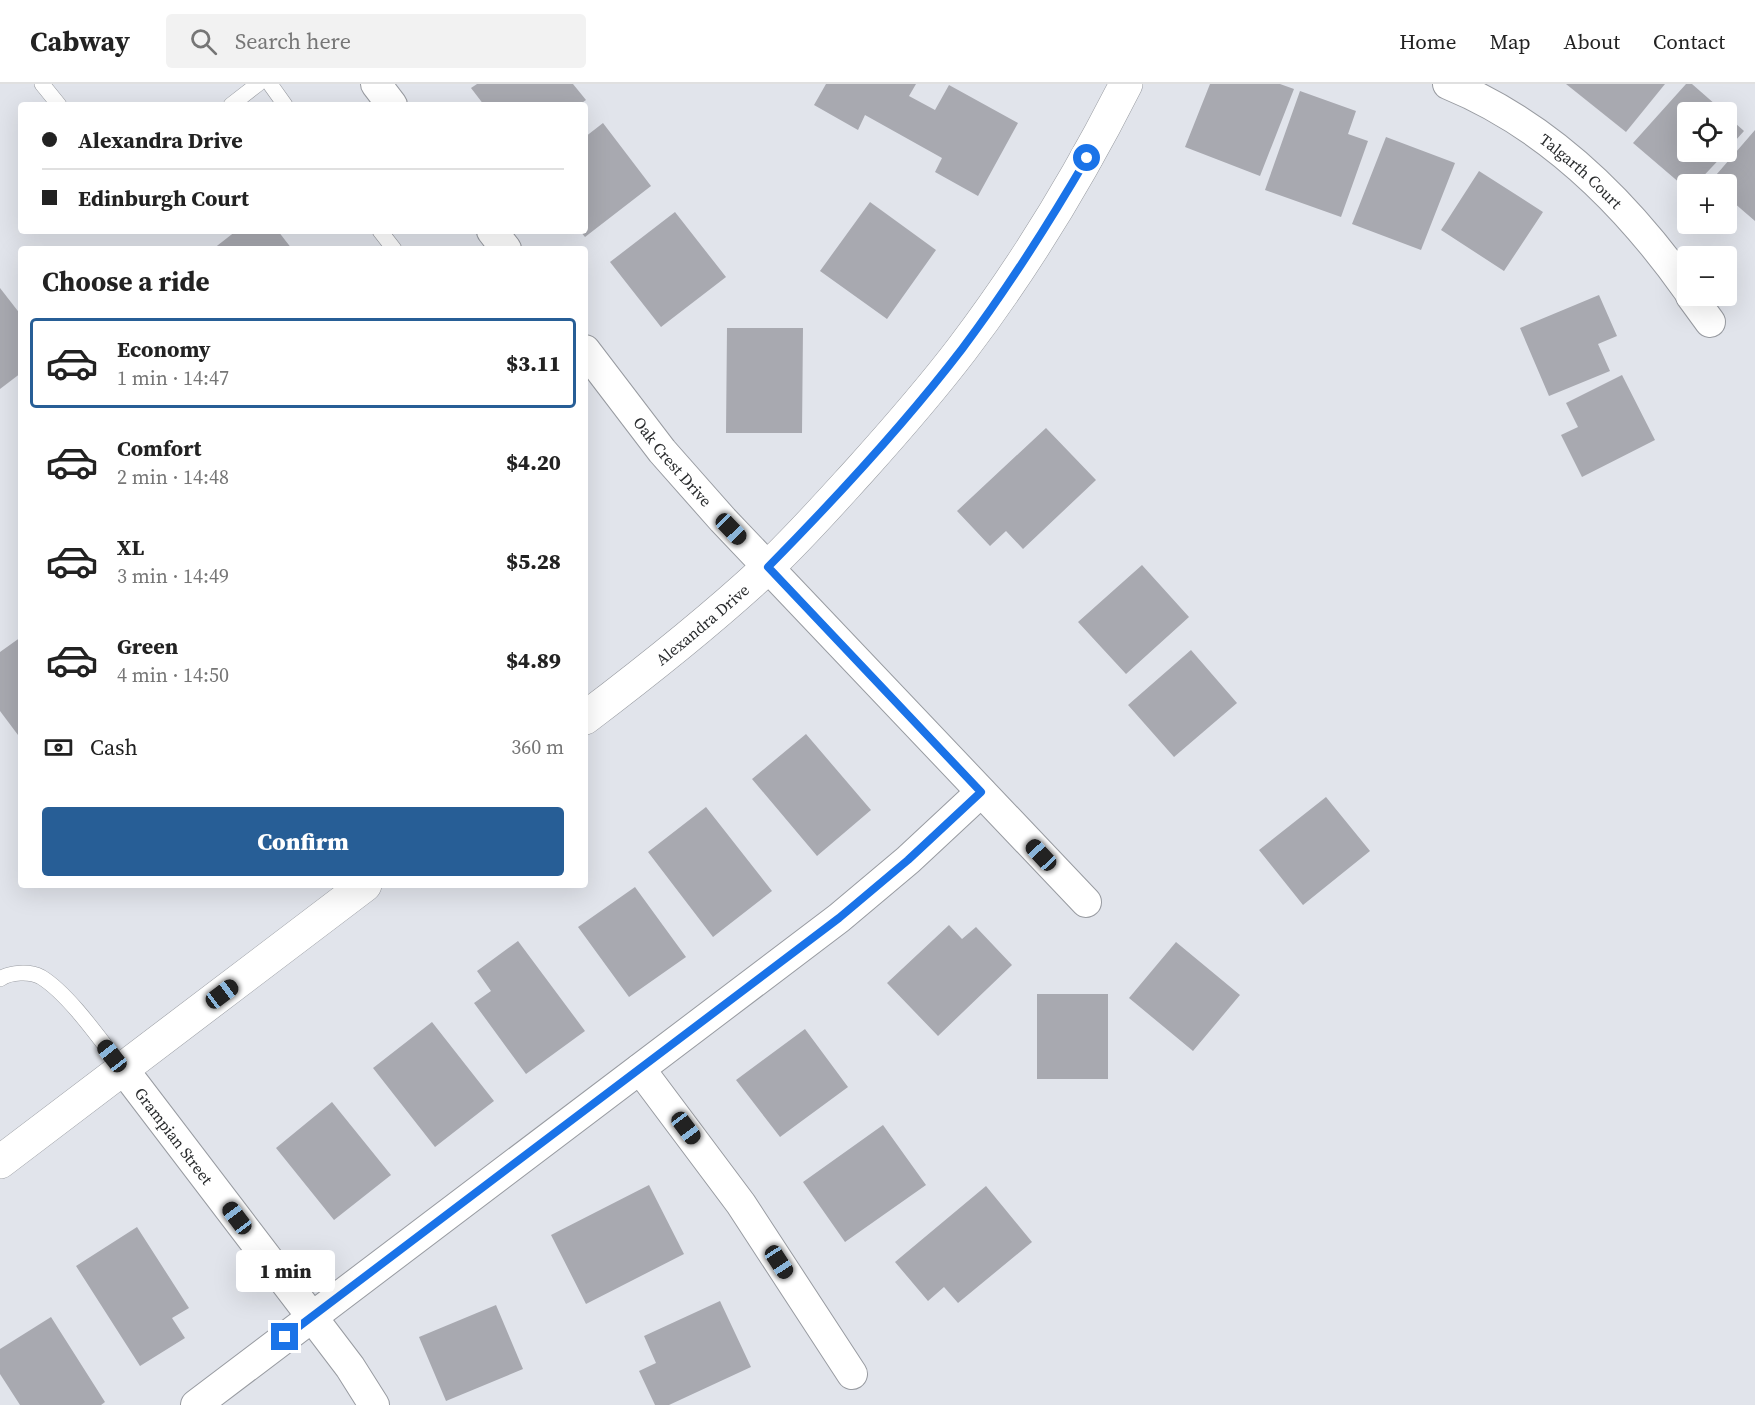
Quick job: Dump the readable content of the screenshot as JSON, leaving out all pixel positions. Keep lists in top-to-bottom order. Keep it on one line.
{"streets":{"street":["Talgarth Court","Oak Crest Drive","Alexandra Drive","Grampian Street"]},"crossings":[["Oak Crest Drive","Alexandra Drive"]],"page":{"header":"Cabway","search":"Search here","nav":["Home","Map","About","Contact"],"map_buttons":["+","−"],"banner":["Alexandra Drive","Edinburgh Court"],"heading":"Choose a ride","list":[{"name":"Economy","note":"1 min · 14:47","value":"$3.11"},{"name":"Comfort","note":"2 min · 14:48","value":"$4.20"},{"name":"XL","note":"3 min · 14:49","value":"$5.28"},{"name":"Green","note":"4 min · 14:50","value":"$4.89"}],"pay":["Cash","360 m"],"buttons":"Confirm","bubble":"1 min"}}
